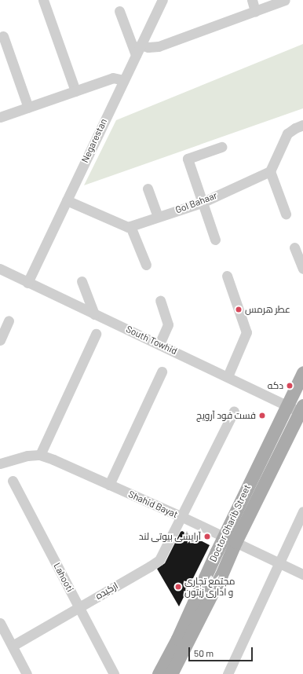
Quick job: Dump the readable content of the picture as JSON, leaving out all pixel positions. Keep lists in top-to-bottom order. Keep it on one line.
{"streets":{"main road":["Doctor Gharib Street"],"street":["Negarestan","Gol Bahaar","South Towhid","Shahid Bayat","Lahooti","ارکیده"]},"crossings":[["Negarestan","South Towhid"],["South Towhid","Doctor Gharib Street"],["Shahid Bayat","Doctor Gharib Street"],["Shahid Bayat","ارکیده"],["Lahooti","ارکیده"]],"places":["عطر هرمس","دکه","فست فود آرویچ","آرایشی بیوتی لند","مجتمع تجاری و اداری زیتون"],"scale_bar":"50 m"}
